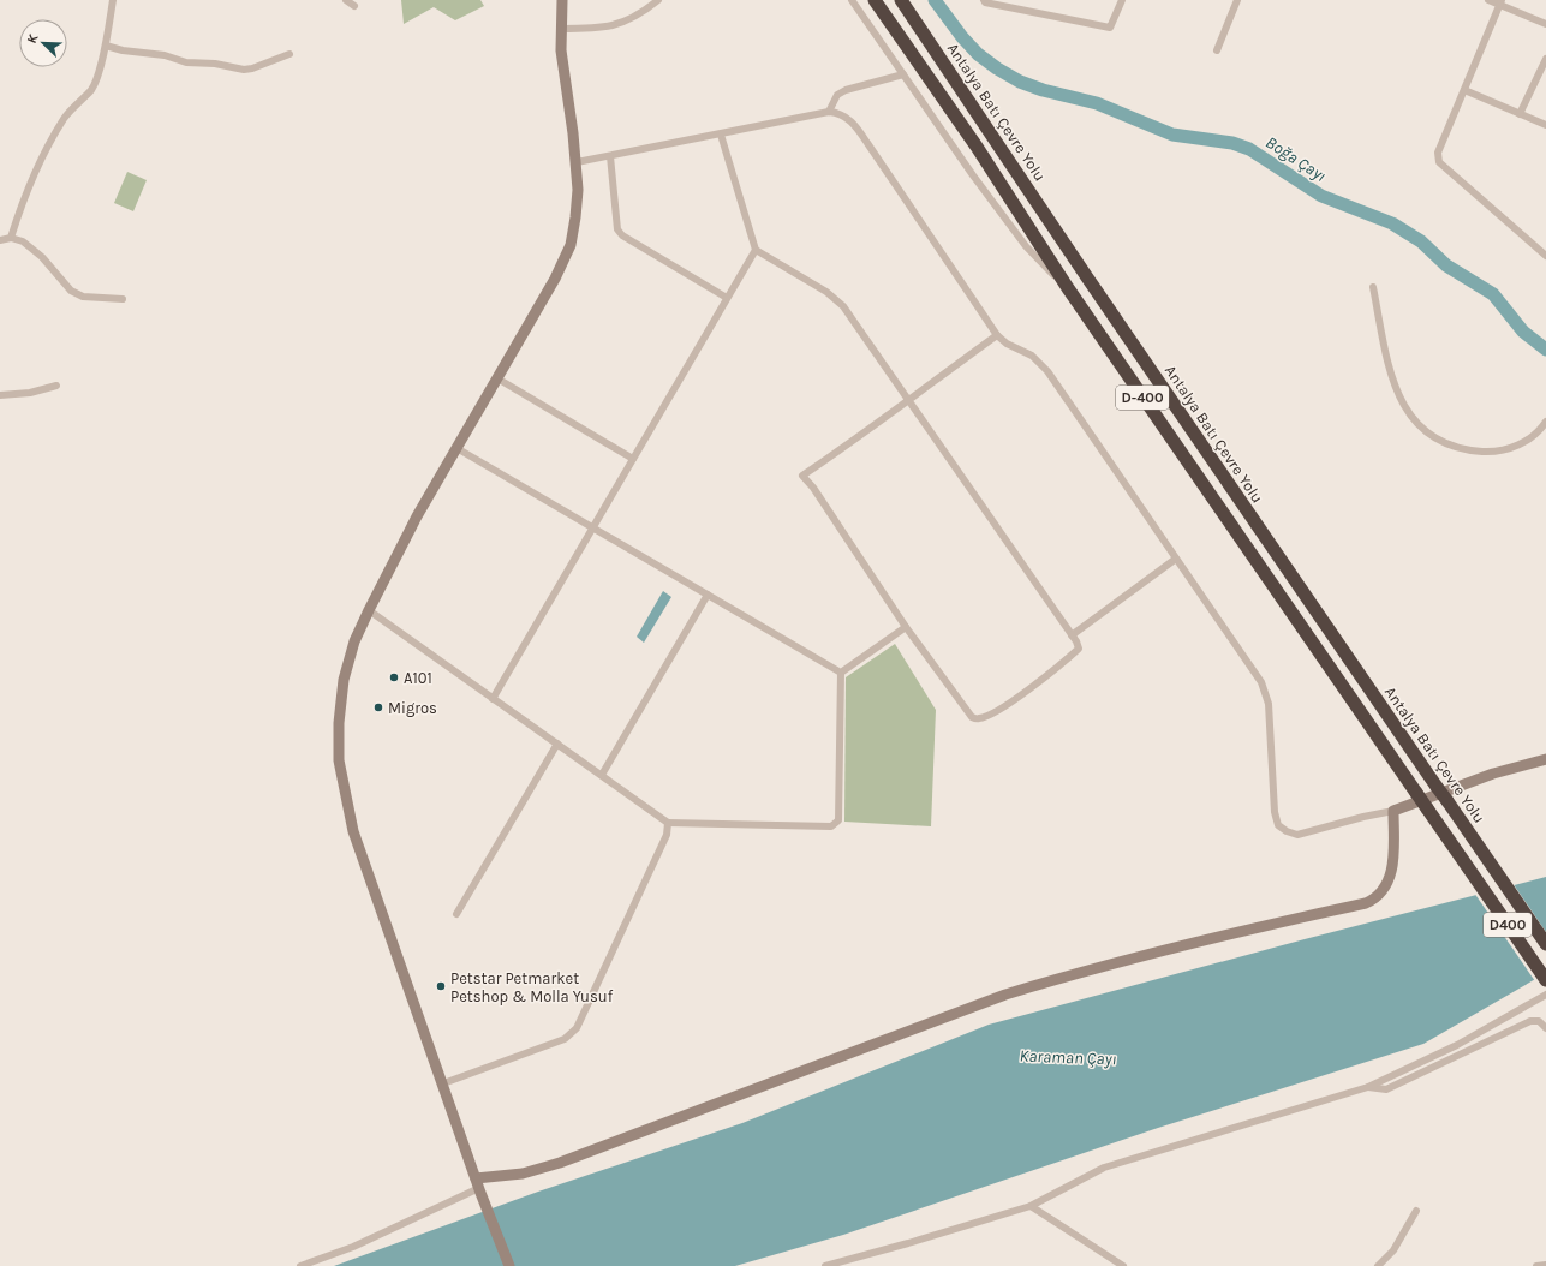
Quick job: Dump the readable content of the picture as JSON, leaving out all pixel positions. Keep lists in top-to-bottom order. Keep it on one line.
{"streets":{"highway":["Antalya Batı Çevre Yolu","D-400","D400"]},"crossings":[["D-400","D400"]],"water":["Boğa Çayı","Karaman Çayı"],"places":["A101","Migros","Petstar Petmarket Petshop & Molla Yusuf"],"north":"top left"}
